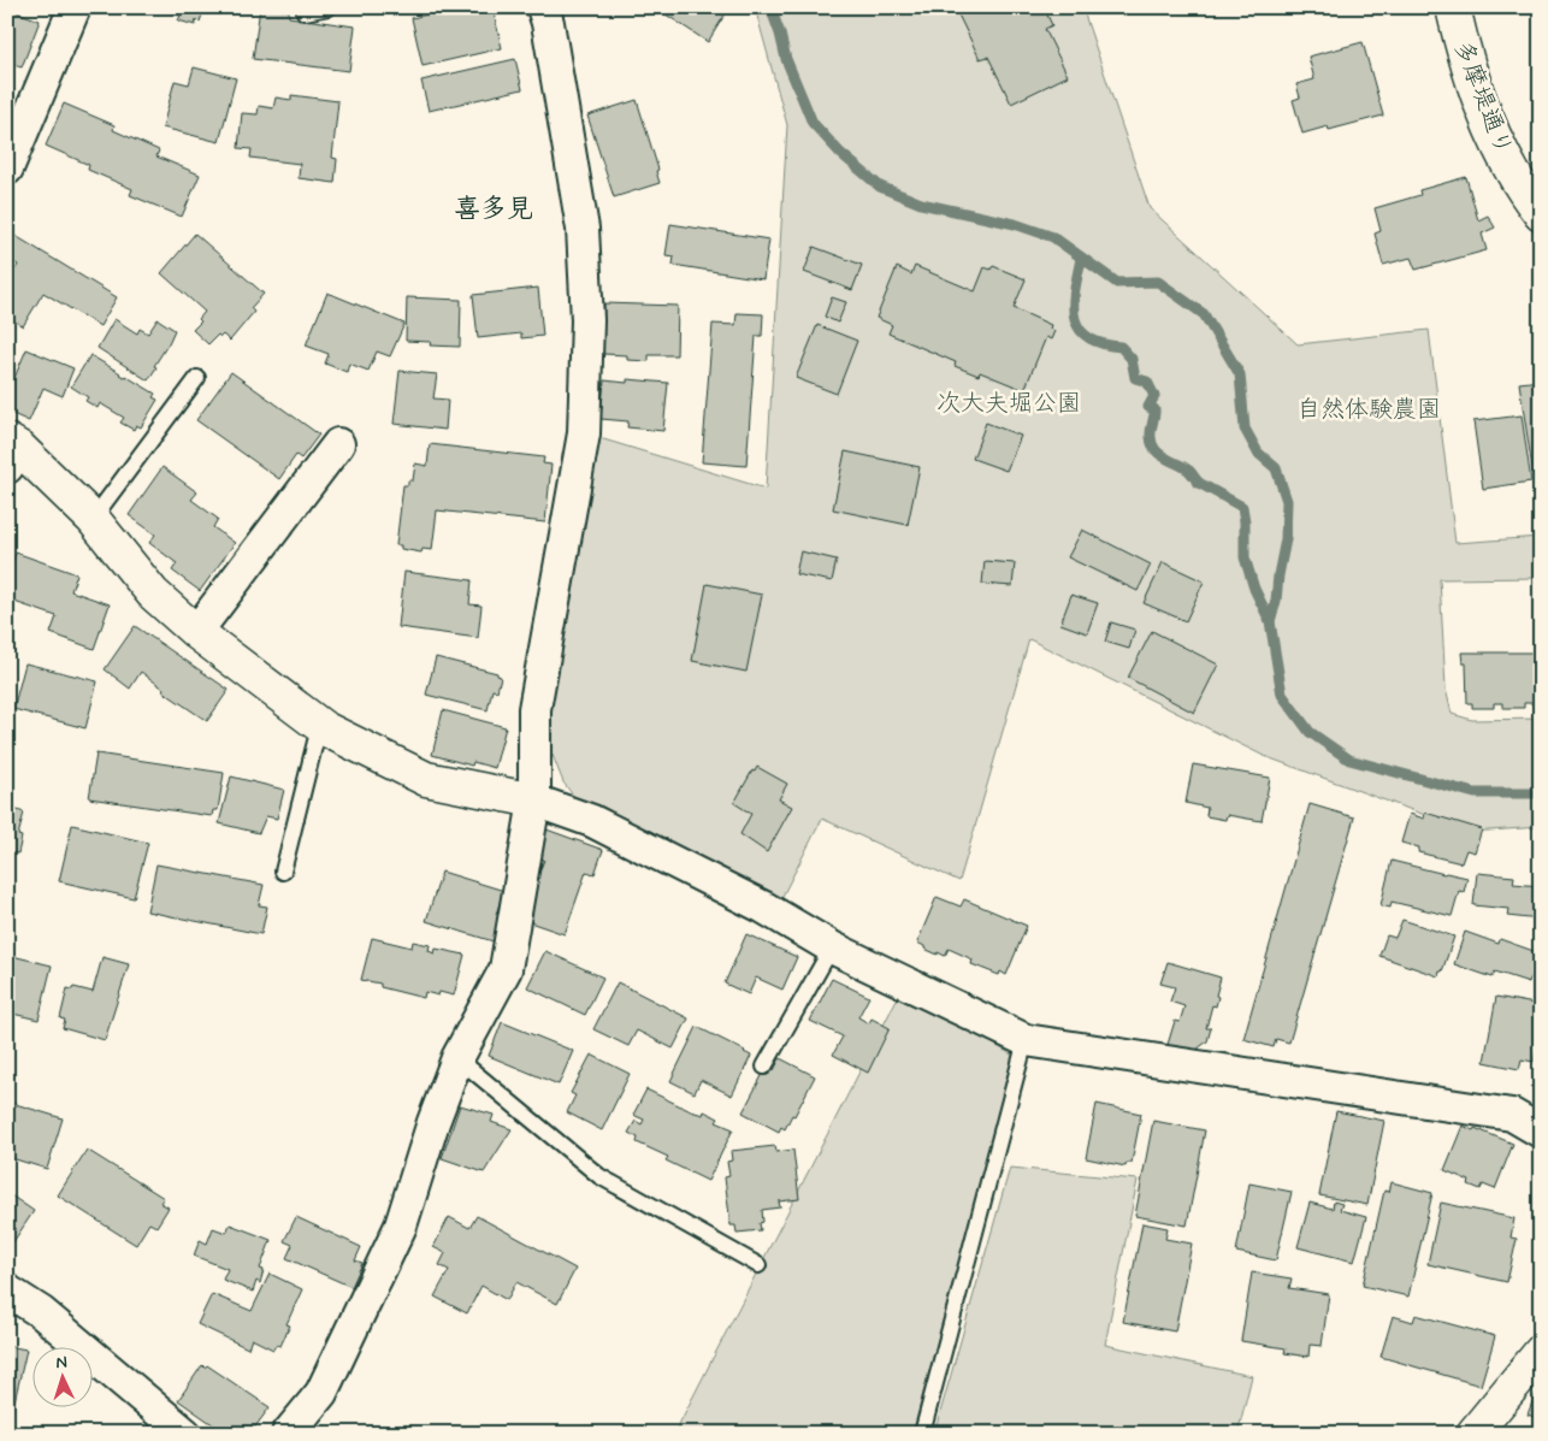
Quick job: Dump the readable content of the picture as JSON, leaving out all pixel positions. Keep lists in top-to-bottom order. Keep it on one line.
{"streets":{"street":["多摩堤通り"]},"districts":["喜多見"],"parks":["次大夫堀公園","自然体験農園"],"north":"top"}
